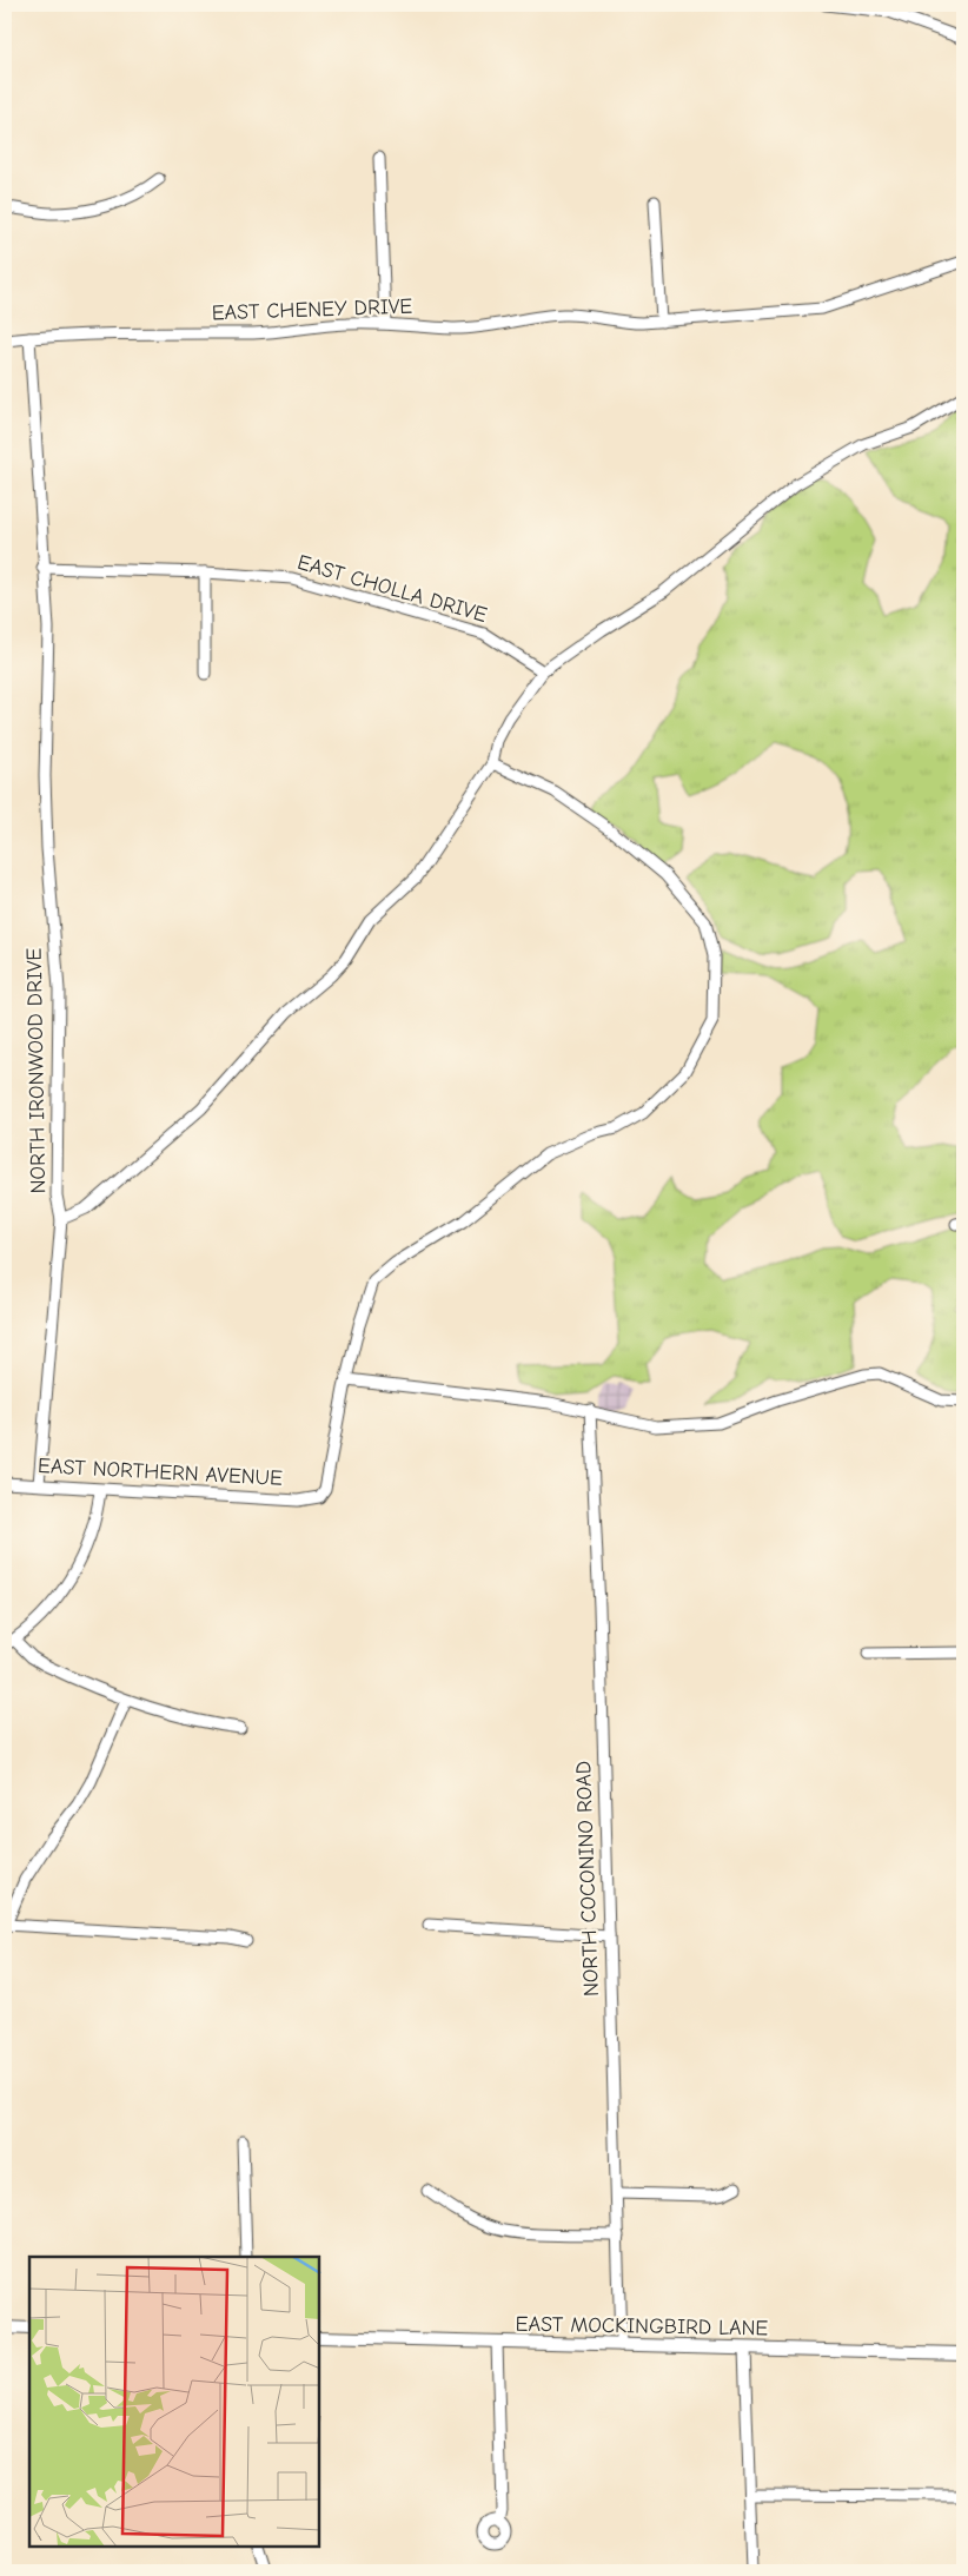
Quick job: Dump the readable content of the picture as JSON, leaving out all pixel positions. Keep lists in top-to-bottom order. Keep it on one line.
{"streets":{"street":["EAST CHENEY DRIVE","EAST CHOLLA DRIVE","NORTH IRONWOOD DRIVE","EAST NORTHERN AVENUE","NORTH COCONINO ROAD","EAST MOCKINGBIRD LANE"]},"crossings":[["EAST CHENEY DRIVE","NORTH IRONWOOD DRIVE"],["EAST CHOLLA DRIVE","NORTH IRONWOOD DRIVE"],["NORTH IRONWOOD DRIVE","EAST NORTHERN AVENUE"],["NORTH COCONINO ROAD","EAST MOCKINGBIRD LANE"]]}
